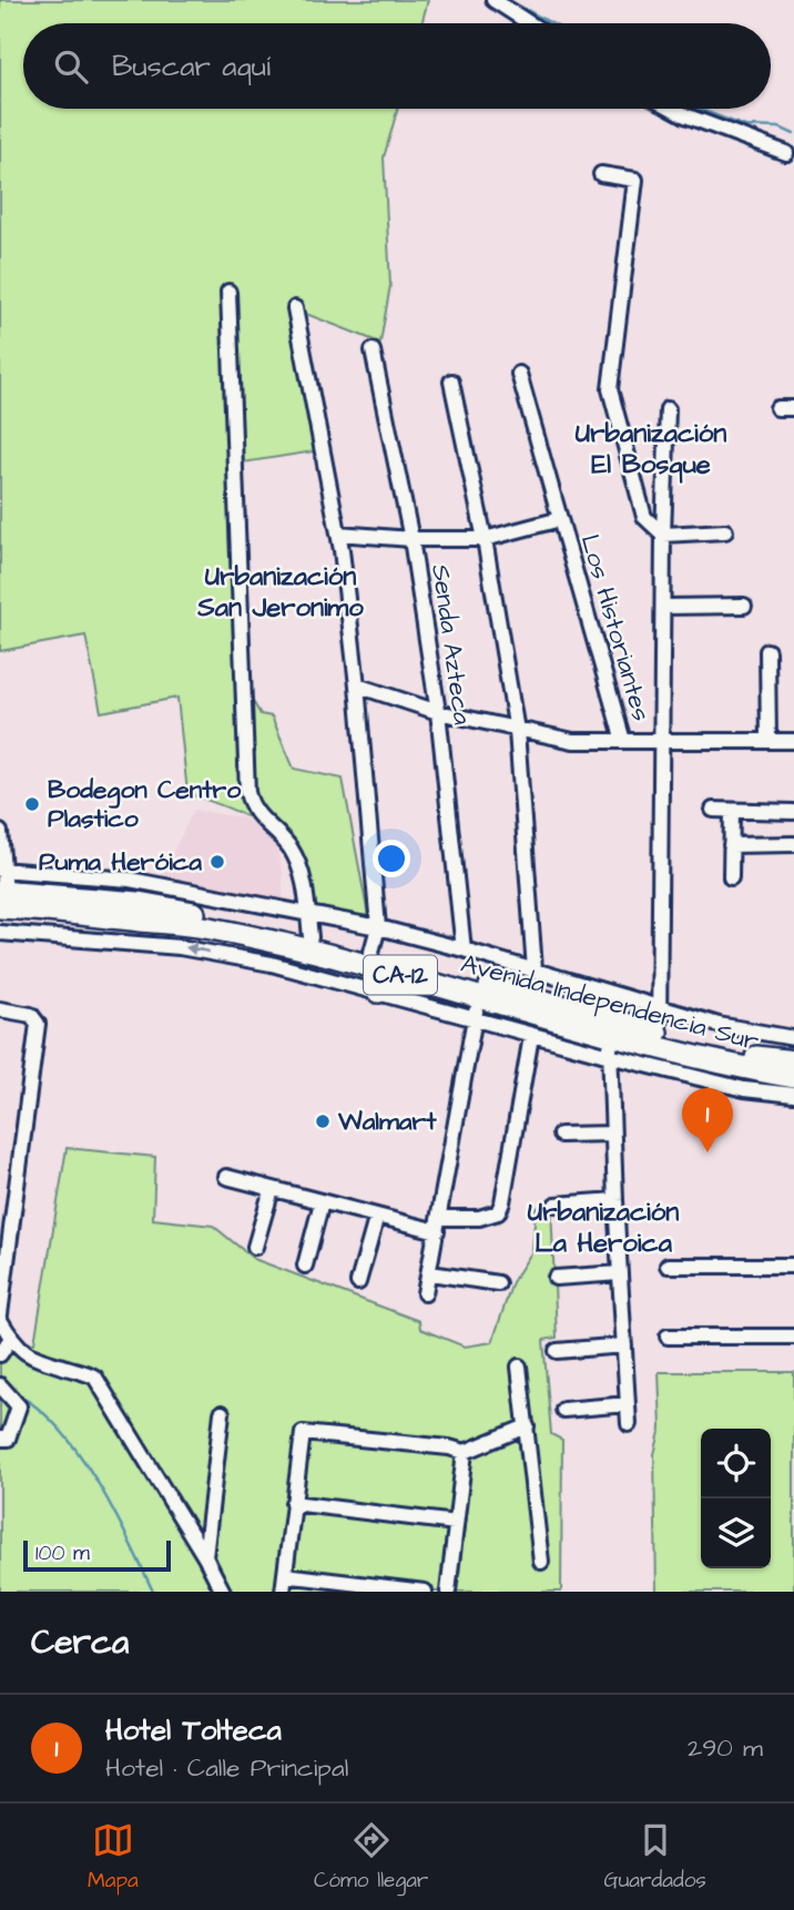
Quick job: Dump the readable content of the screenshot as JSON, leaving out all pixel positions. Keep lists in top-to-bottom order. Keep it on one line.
{"streets":{"highway":["CA-12","Avenida Independencia Sur"],"street":["Los Historiantes","Senda Azteca"]},"crossings":[["Los Historiantes","Senda Azteca"]],"districts":["Urbanización El Bosque","Urbanización San Jeronimo","Urbanización La Heroica"],"places":["Bodegon Centro Plastico","Puma Heróica","Walmart"],"scale_bar":"100 m","page":{"search":"Buscar aquí","pins":"1","scale":"100 m","heading":"Cerca","list":[{"mark":"1","name":"Hotel Tolteca","note":"Hotel · Calle Principal","value":"290 m"}],"nav":["Mapa","Cómo llegar","Guardados"]}}
